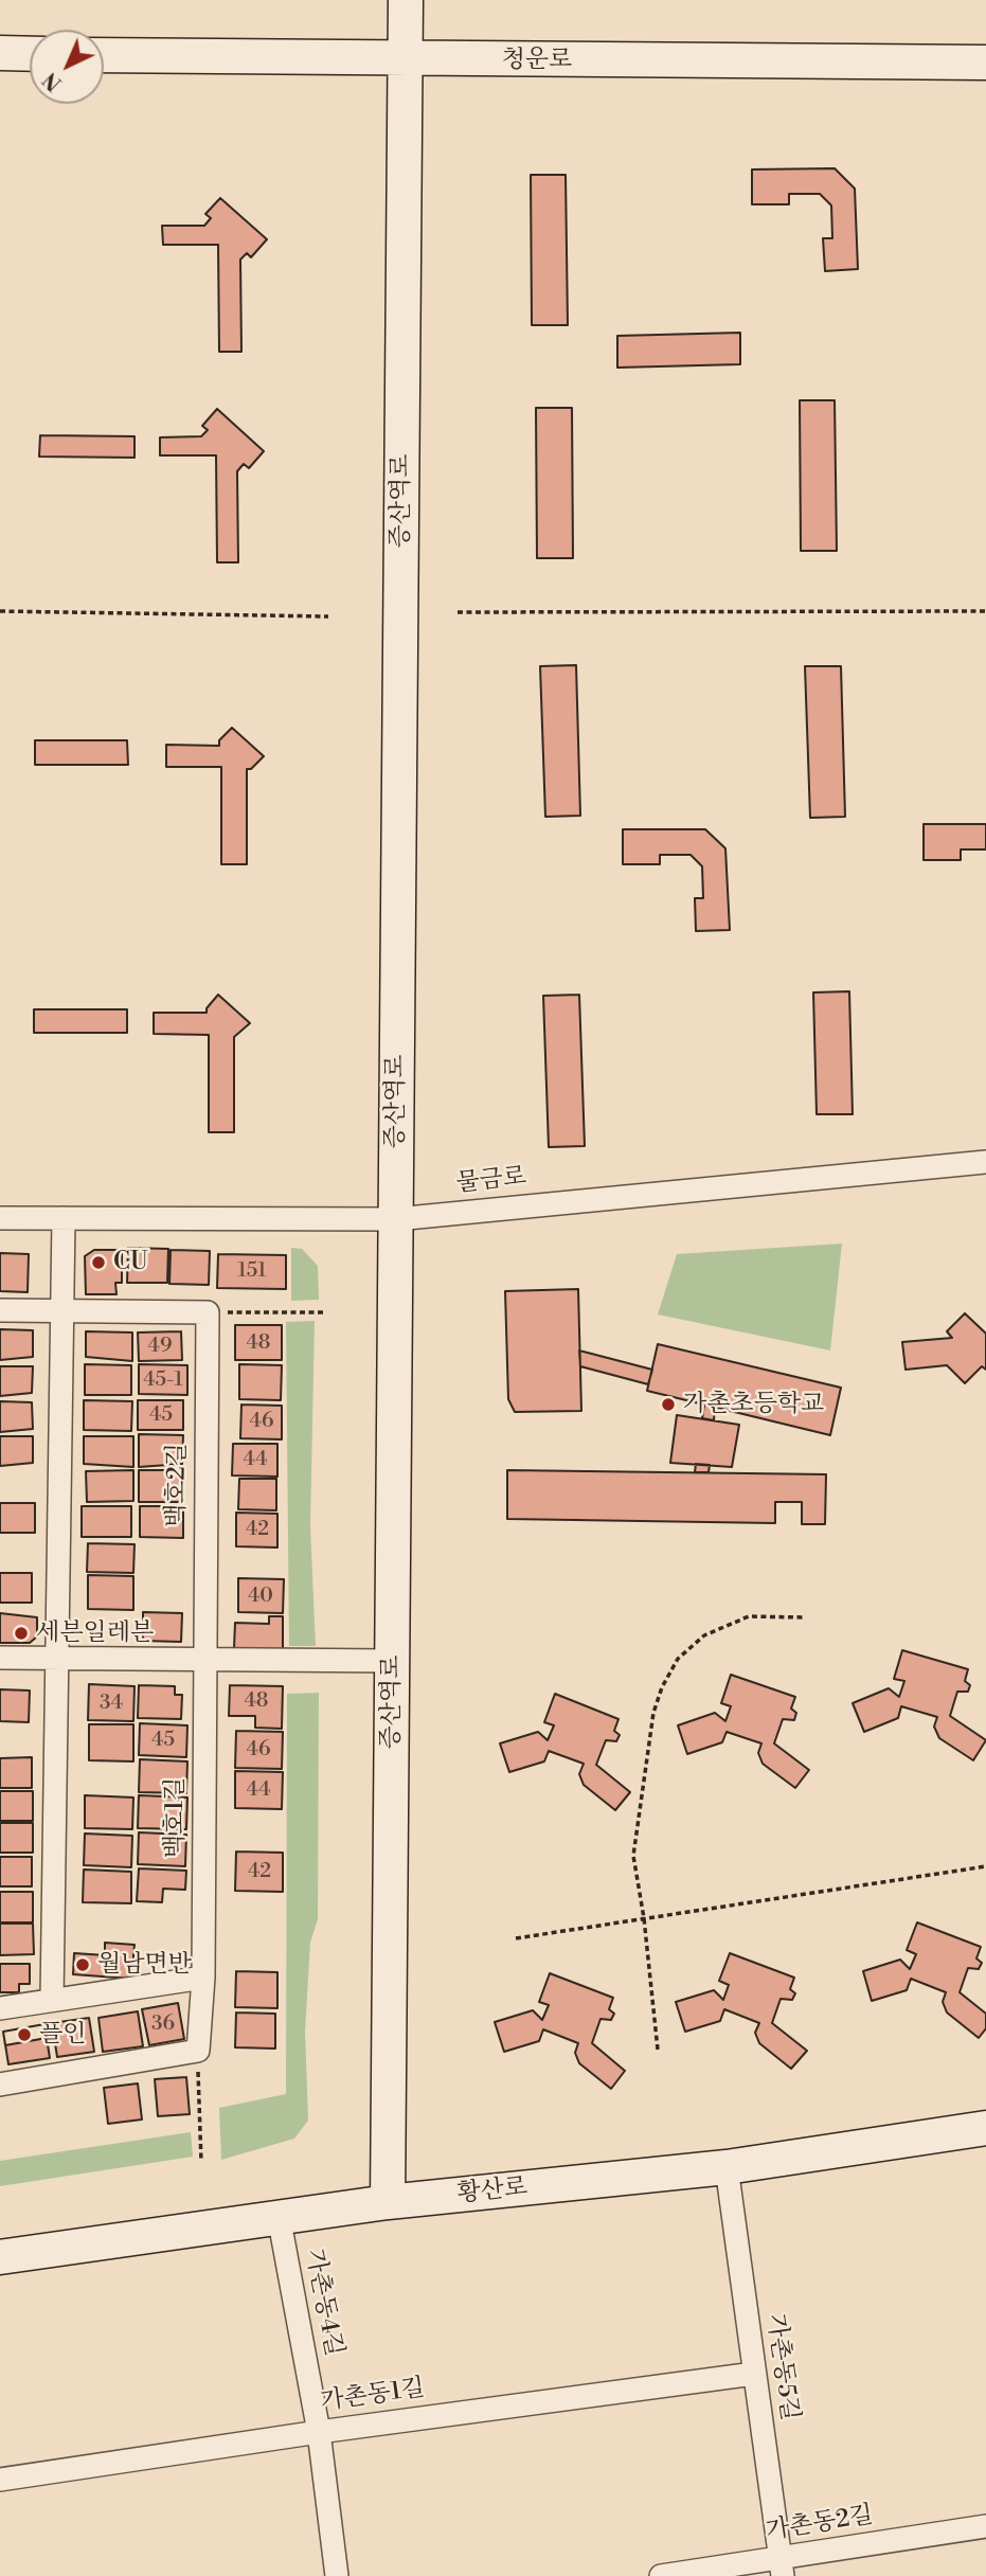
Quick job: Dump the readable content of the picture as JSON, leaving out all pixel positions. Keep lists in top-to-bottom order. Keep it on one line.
{"streets":{"street":["청운로","증산역로","물금로","백호2길","백호1길","황산로","가촌동4길","가촌동5길","가촌동1길","가촌동2길"]},"crossings":[["청운로","증산역로"],["증산역로","물금로"],["증산역로","황산로"],["백호2길","백호1길"],["황산로","가촌동4길"],["황산로","가촌동5길"],["가촌동4길","가촌동1길"],["가촌동5길","가촌동1길"],["가촌동5길","가촌동2길"]],"places":["CU","가촌초등학교","세븐일레븐","월남면반","플인"],"house_numbers":["151","48","49","45-1","45","46","44","42","40","48","34","45","46","44","42","36"],"north":"bottom left"}
